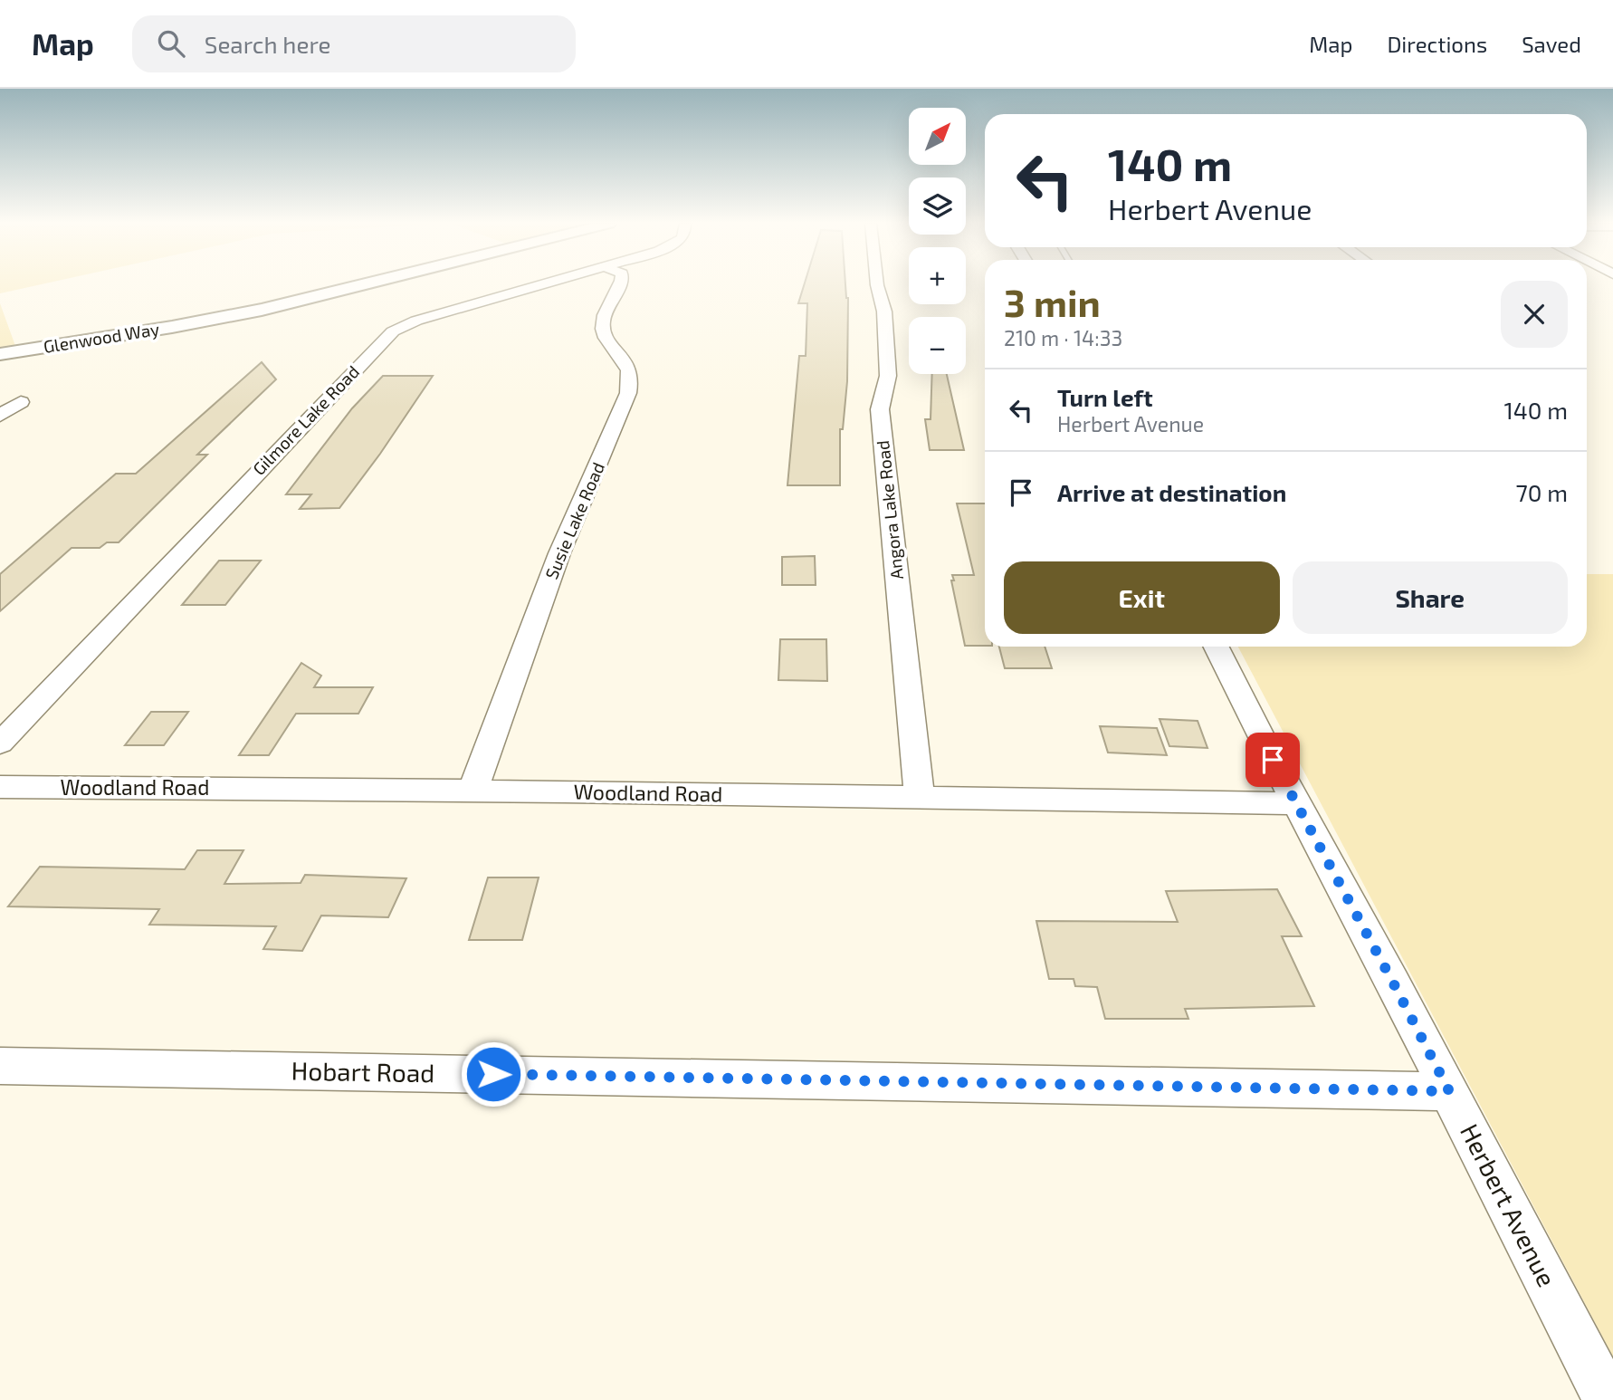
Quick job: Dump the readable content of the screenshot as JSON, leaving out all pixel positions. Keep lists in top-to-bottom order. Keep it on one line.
{"streets":{"street":["Glenwood Way","Gilmore Lake Road","Angora Lake Road","Susie Lake Road","Woodland Road","Hobart Road","Herbert Avenue"]},"crossings":[["Angora Lake Road","Woodland Road"],["Susie Lake Road","Woodland Road"],["Woodland Road","Herbert Avenue"],["Hobart Road","Herbert Avenue"]],"north":"top right","page":{"header":"Map","search":"Search here","nav":["Map","Directions","Saved"],"map_buttons":["+","−"],"turn":["140 m","Herbert Avenue"],"heading":["3 min","210 m · 14:33"],"list":[{"name":"Turn left","note":"Herbert Avenue","value":"140 m"},{"name":"Arrive at destination","value":"70 m"}],"buttons":["Exit","Share"]}}
